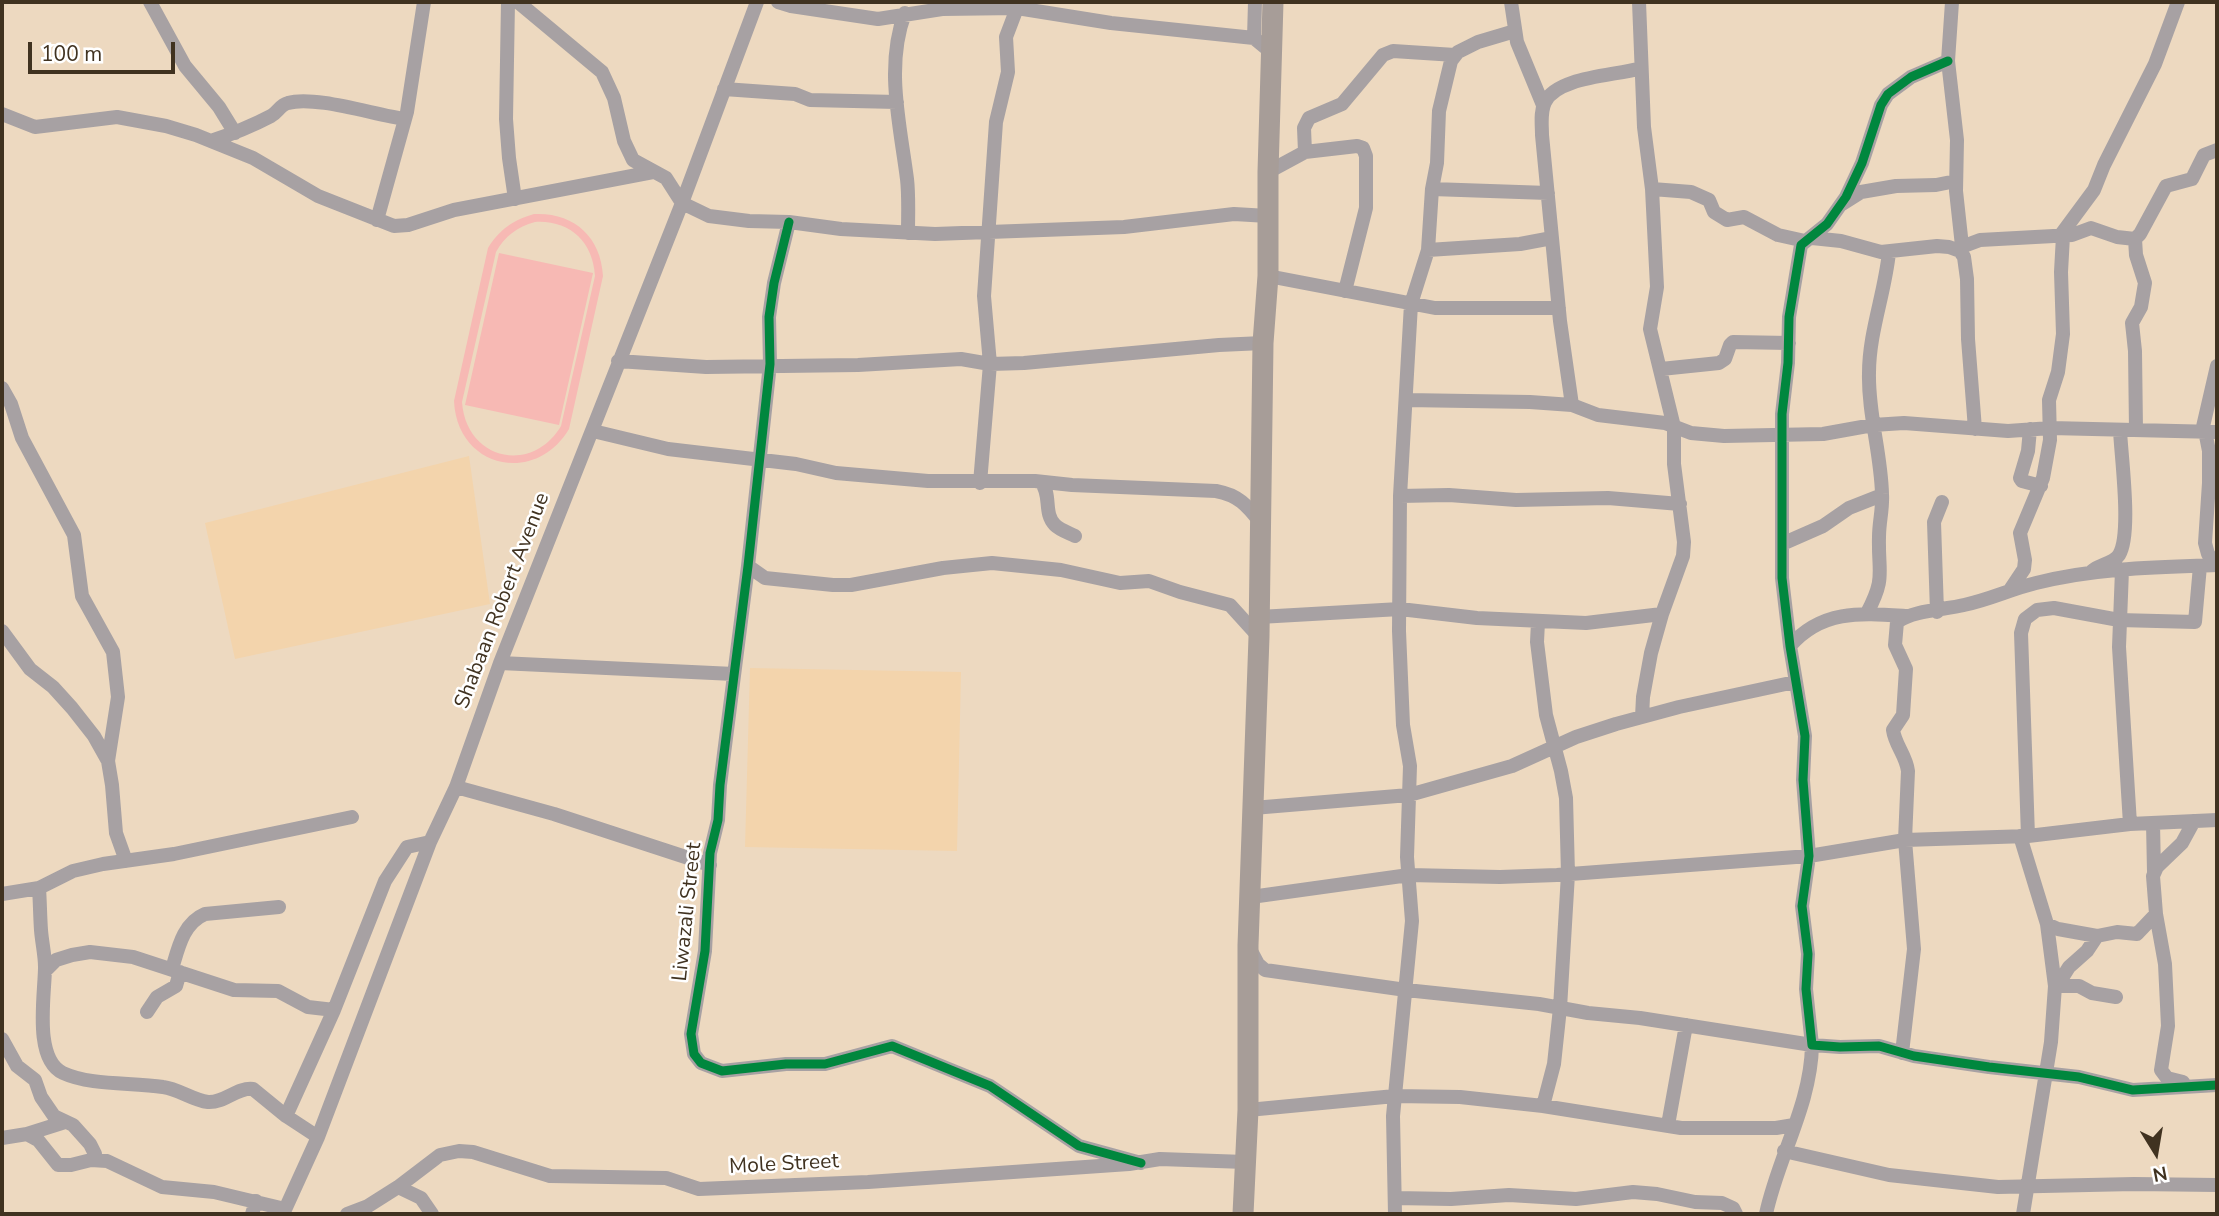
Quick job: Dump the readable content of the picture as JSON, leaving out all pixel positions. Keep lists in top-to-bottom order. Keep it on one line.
{"streets":{"street":["Shabaan Robert Avenue","Liwazali Street","Mole Street"]},"crossings":[["Liwazali Street","Mole Street"]],"scale_bar":"100 m","north":"bottom"}
